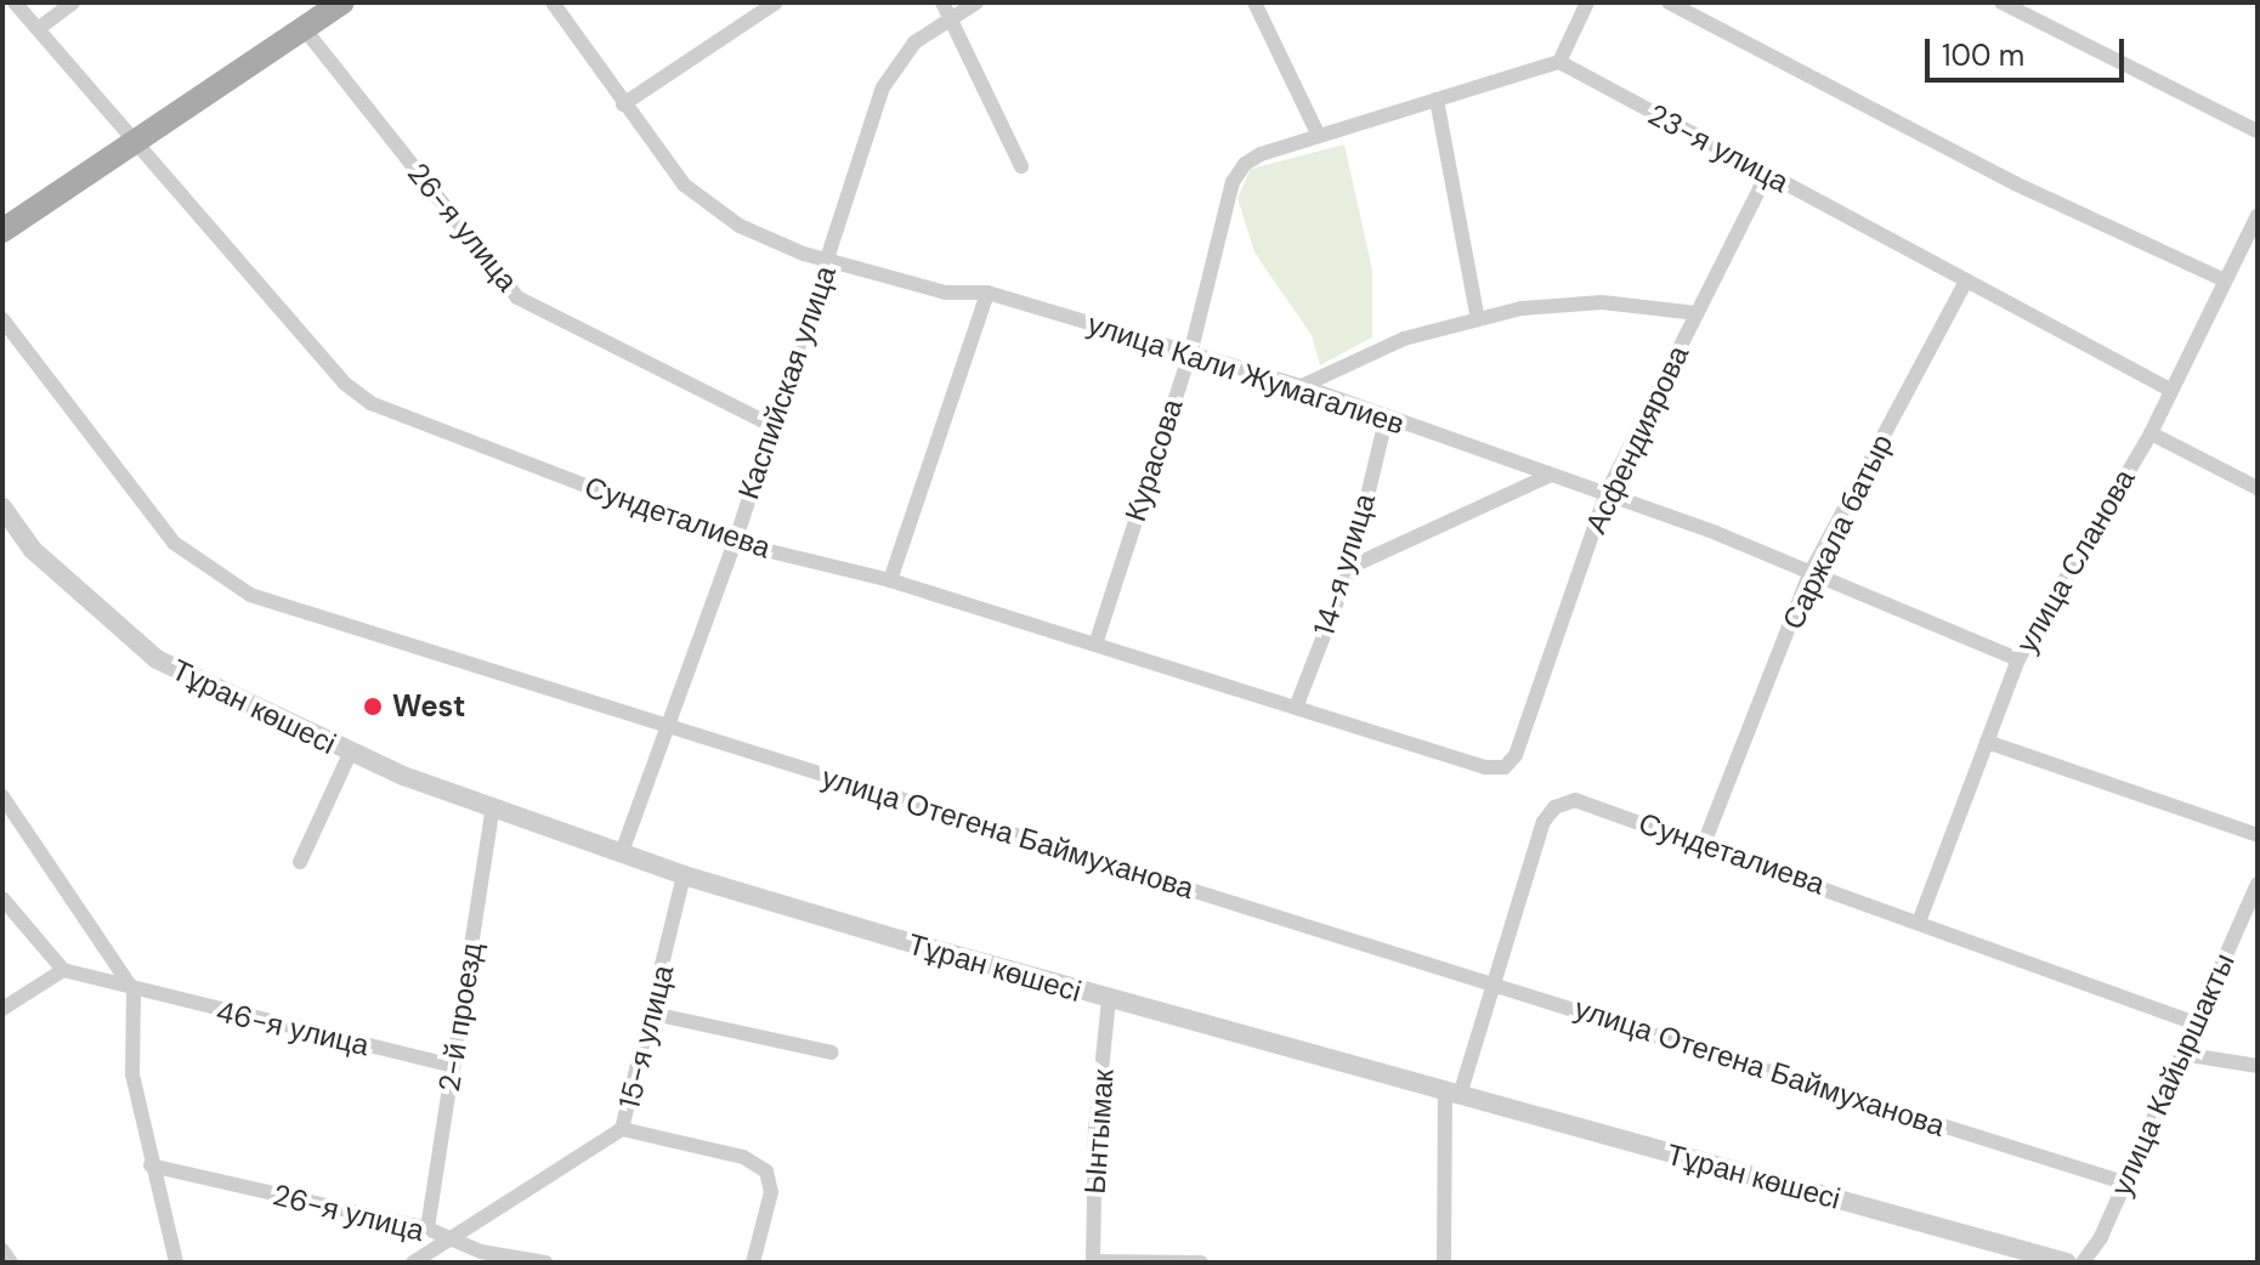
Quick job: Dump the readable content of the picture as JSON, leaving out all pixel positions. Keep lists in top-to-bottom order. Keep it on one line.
{"streets":{"street":["23-я улица","26-я улица","улица Кали Жумагалиев","Каспийская улица","Асфендиярова","Курасова","Сундеталиева","Саржала батыр","улица Сланова","14-я улица","Тұран көшесі","улица Отегена Баймуханова","2-й проезд","46-я улица","15-я улица","улица Кайыршакты","Ынтымак"]},"crossings":[["23-я улица","Асфендиярова"],["23-я улица","Саржала батыр"],["23-я улица","улица Сланова"],["26-я улица","Каспийская улица"],["26-я улица","2-й проезд"],["улица Кали Жумагалиев","Каспийская улица"],["улица Кали Жумагалиев","Асфендиярова"],["улица Кали Жумагалиев","Курасова"],["улица Кали Жумагалиев","Саржала батыр"],["улица Кали Жумагалиев","улица Сланова"],["улица Кали Жумагалиев","14-я улица"],["Каспийская улица","Сундеталиева"],["Каспийская улица","Тұран көшесі"],["Каспийская улица","улица Отегена Баймуханова"],["Асфендиярова","Сундеталиева"],["Курасова","Сундеталиева"],["Сундеталиева","Саржала батыр"],["Сундеталиева","улица Сланова"],["Сундеталиева","14-я улица"],["Сундеталиева","Тұран көшесі"],["Сундеталиева","улица Отегена Баймуханова"],["Сундеталиева","улица Кайыршакты"],["Тұран көшесі","2-й проезд"],["Тұран көшесі","15-я улица"],["Тұран көшесі","Ынтымак"],["улица Отегена Баймуханова","улица Кайыршакты"],["2-й проезд","46-я улица"]],"places":["West"],"scale_bar":"100 m"}
